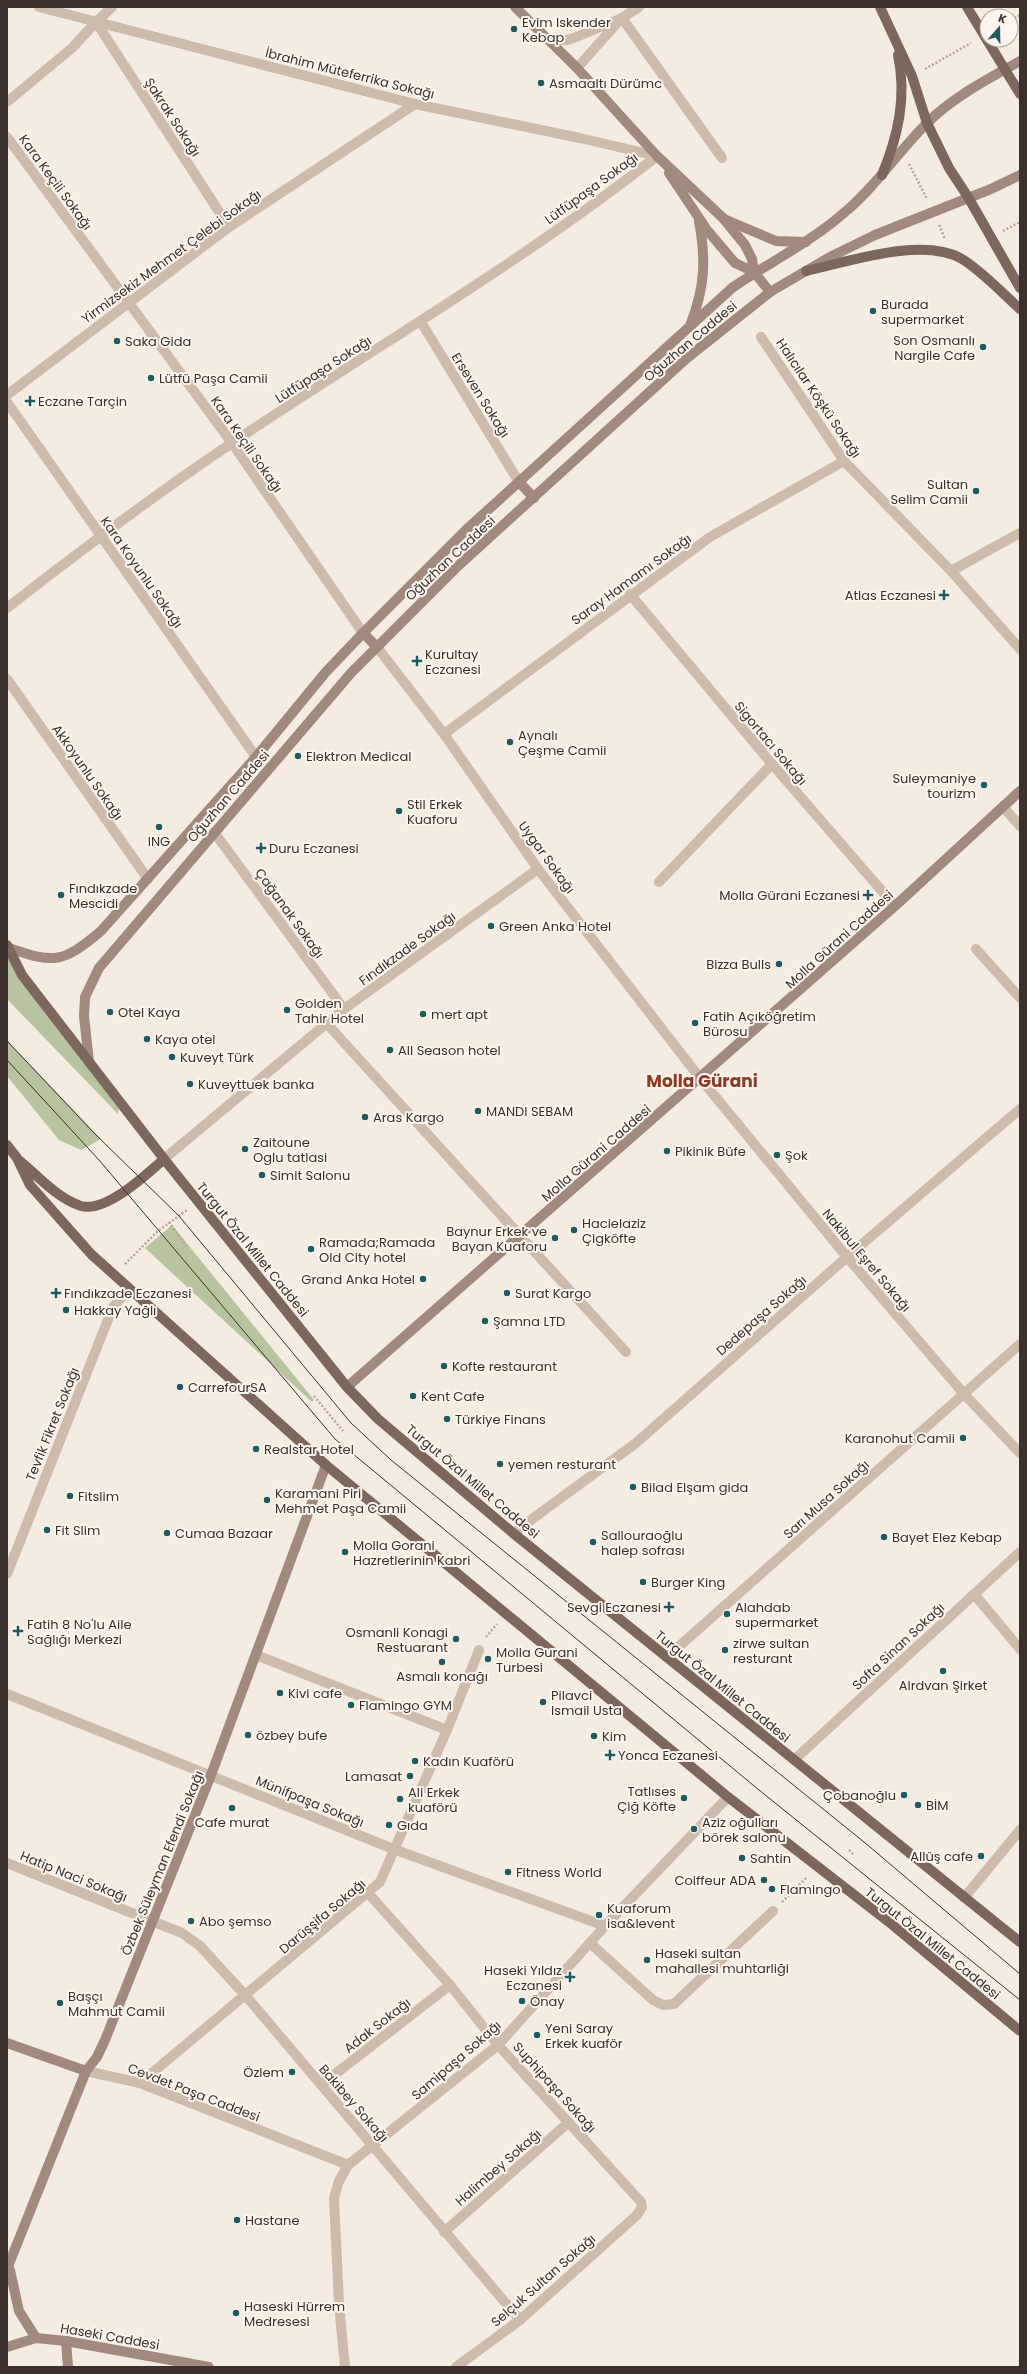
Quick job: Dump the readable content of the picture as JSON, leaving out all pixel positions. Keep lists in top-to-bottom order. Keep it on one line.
{"streets":{"main road":["Oğuzhan Caddesi","Molla Gürani Caddesi","Turgut Özal Millet Caddesi","Özbek Süleyman Efendi Sokağı","Cevdet Paşa Caddesi","Haseki Caddesi"],"street":["İbrahim Müteferrika Sokağı","Şakrak Sokağı","Kara Keçili Sokağı","Lütfüpaşa Sokağı","Yirmizsekiz Mehmet Çelebi Sokağı","Erseven Sokağı","Halıcılar Köşkü Sokağı","Kara Koyunlu Sokağı","Saray Hamamı Sokağı","Sigortacı Sokağı","Akkoyunlu Sokağı","Uygar Sokağı","Çağanak Sokağı","Fındıkzade Sokağı","Nakibul Eşref Sokağı","Dedepaşa Sokağı","Tevfik Fikret Sokağı","Sarı Musa Sokağı","Softa Sinan Sokağı","Münifpaşa Sokağı","Hatip Naci Sokağı","Darüşşifa Sokağı","Adak Sokağı","Samipaşa Sokağı","Suphipaşa Sokağı","Bakibey Sokağı","Halimbey Sokağı","Selçuk Sultan Sokağı"]},"crossings":[["İbrahim Müteferrika Sokağı","Şakrak Sokağı"],["İbrahim Müteferrika Sokağı","Lütfüpaşa Sokağı"],["İbrahim Müteferrika Sokağı","Yirmizsekiz Mehmet Çelebi Sokağı"],["Şakrak Sokağı","Yirmizsekiz Mehmet Çelebi Sokağı"],["Kara Keçili Sokağı","Lütfüpaşa Sokağı"],["Kara Keçili Sokağı","Yirmizsekiz Mehmet Çelebi Sokağı"],["Kara Keçili Sokağı","Oğuzhan Caddesi"],["Lütfüpaşa Sokağı","Erseven Sokağı"],["Lütfüpaşa Sokağı","Kara Koyunlu Sokağı"],["Oğuzhan Caddesi","Erseven Sokağı"],["Oğuzhan Caddesi","Kara Koyunlu Sokağı"],["Oğuzhan Caddesi","Akkoyunlu Sokağı"],["Oğuzhan Caddesi","Uygar Sokağı"],["Oğuzhan Caddesi","Çağanak Sokağı"],["Oğuzhan Caddesi","Turgut Özal Millet Caddesi"],["Halıcılar Köşkü Sokağı","Saray Hamamı Sokağı"],["Saray Hamamı Sokağı","Sigortacı Sokağı"],["Saray Hamamı Sokağı","Uygar Sokağı"],["Sigortacı Sokağı","Molla Gürani Caddesi"],["Uygar Sokağı","Molla Gürani Caddesi"],["Uygar Sokağı","Fındıkzade Sokağı"],["Uygar Sokağı","Nakibul Eşref Sokağı"],["Çağanak Sokağı","Fındıkzade Sokağı"],["Molla Gürani Caddesi","Turgut Özal Millet Caddesi"],["Molla Gürani Caddesi","Nakibul Eşref Sokağı"],["Fındıkzade Sokağı","Turgut Özal Millet Caddesi"],["Turgut Özal Millet Caddesi","Dedepaşa Sokağı"],["Turgut Özal Millet Caddesi","Tevfik Fikret Sokağı"],["Turgut Özal Millet Caddesi","Sarı Musa Sokağı"],["Turgut Özal Millet Caddesi","Softa Sinan Sokağı"],["Turgut Özal Millet Caddesi","Özbek Süleyman Efendi Sokağı"],["Turgut Özal Millet Caddesi","Samipaşa Sokağı"],["Nakibul Eşref Sokağı","Dedepaşa Sokağı"],["Nakibul Eşref Sokağı","Sarı Musa Sokağı"],["Münifpaşa Sokağı","Özbek Süleyman Efendi Sokağı"],["Münifpaşa Sokağı","Darüşşifa Sokağı"],["Münifpaşa Sokağı","Samipaşa Sokağı"],["Özbek Süleyman Efendi Sokağı","Hatip Naci Sokağı"],["Özbek Süleyman Efendi Sokağı","Cevdet Paşa Caddesi"],["Özbek Süleyman Efendi Sokağı","Bakibey Sokağı"],["Hatip Naci Sokağı","Bakibey Sokağı"],["Darüşşifa Sokağı","Suphipaşa Sokağı"],["Darüşşifa Sokağı","Cevdet Paşa Caddesi"],["Darüşşifa Sokağı","Bakibey Sokağı"],["Adak Sokağı","Suphipaşa Sokağı"],["Adak Sokağı","Bakibey Sokağı"],["Samipaşa Sokağı","Suphipaşa Sokağı"],["Samipaşa Sokağı","Cevdet Paşa Caddesi"],["Samipaşa Sokağı","Bakibey Sokağı"],["Suphipaşa Sokağı","Halimbey Sokağı"],["Suphipaşa Sokağı","Selçuk Sultan Sokağı"],["Bakibey Sokağı","Halimbey Sokağı"],["Bakibey Sokağı","Selçuk Sultan Sokağı"]],"districts":["Molla Gürani"],"places":{"other":["Evim Iskender Kebap","Asmaaltı Dürümc","Burada supermarket","Saka Gida","Son Osmanlı Nargile Cafe","Lütfü Paşa Camii","Sultan Selim Camii","Aynalı Çeşme Camii","Elektron Medical","Suleymaniye tourizm","Stil Erkek Kuaforu","ING","Fındıkzade Mescidi","Green Anka Hotel","Bizza Bulls","Golden Tahir Hotel","Otel Kaya","mert apt","Fatih Açıköğretim Bürosu","Kaya otel","All Season hotel","Kuveyt Türk","Kuveyttuek banka","MANDI SEBAM","Aras Kargo","Zaitoune Oglu tatlasi","Pikinik Büfe","Şok","Simit Salonu","Hacielaziz Çigköfte","Baynur Erkek ve Bayan Kuaforu","Ramada;Ramada Old City hotel","Grand Anka Hotel","Surat Kargo","Hakkay Yağlı","Şamna LTD","Kofte restaurant","CarrefourSA","Kent Cafe","Türkiye Finans","Karanohut Camii","Realstar Hotel","yemen resturant","Bilad Elşam gida","Fitslim","Karamani Piri Mehmet Paşa Camii","Fit Slim","Cumaa Bazaar","Bayet Elez Kebap","Sallouraoğlu halep sofrası","Molla Gorani Hazretlerinin Kabri","Burger King","Alahdab supermarket","Osmanli Konagi Restuarant","zirwe sultan resturant","Molla Gurani Turbesi","Asmalı konağı","Alrdvan Şirket","Kivi cafe","Pilavci Ismail Usta","Flamingo GYM","özbey bufe","Kim","Kadın Kuaförü","Lamasat","Çobanoğlu","Tatlıses Çiğ Köfte","Ali Erkek kuaförü","BİM","Cafe murat","Gıda","Aziz oğulları börek salonu","Allüş cafe","Sahtin","Fitness World","Coiffeur ADA","Flamingo","Kuaforum isa&levent","Abo şemso","Haseki sultan mahallesi muhtarliği","Önay","Başçı Mahmut Camii","Yeni Saray Erkek kuaför","Özlem","Hastane","Haseski Hürrem Medresesi"],"health":["Eczane Tarçin","Atlas Eczanesi","Kurultay Eczanesi","Duru Eczanesi","Molla Gürani Eczanesi","Fındıkzade Eczanesi","Sevgi Eczanesi","Fatih 8 No'lu Aile Sağlığı Merkezi","Yonca Eczanesi","Haseki Yıldız Eczanesi"]},"north":"top"}
